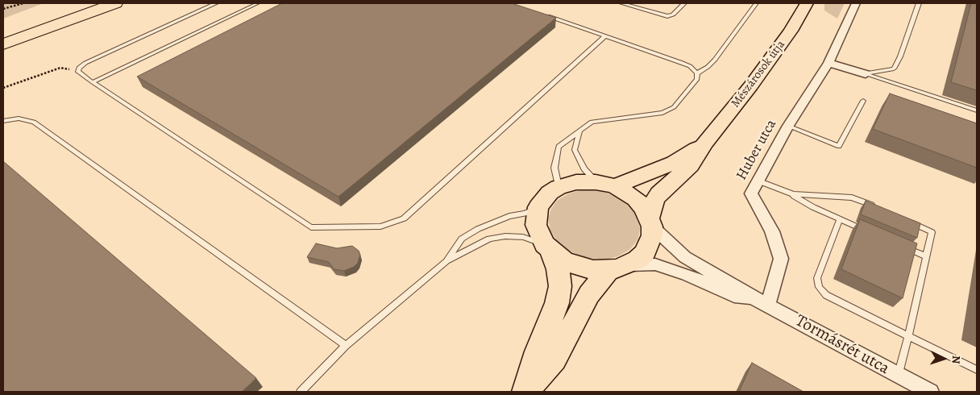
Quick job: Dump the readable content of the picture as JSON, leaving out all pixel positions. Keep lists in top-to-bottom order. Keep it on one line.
{"streets":{"main road":["Mészárosok útja"],"street":["Huber utca","Tormásrét utca"]},"crossings":[["Mészárosok útja","Tormásrét utca"],["Huber utca","Tormásrét utca"]],"north":"right"}
